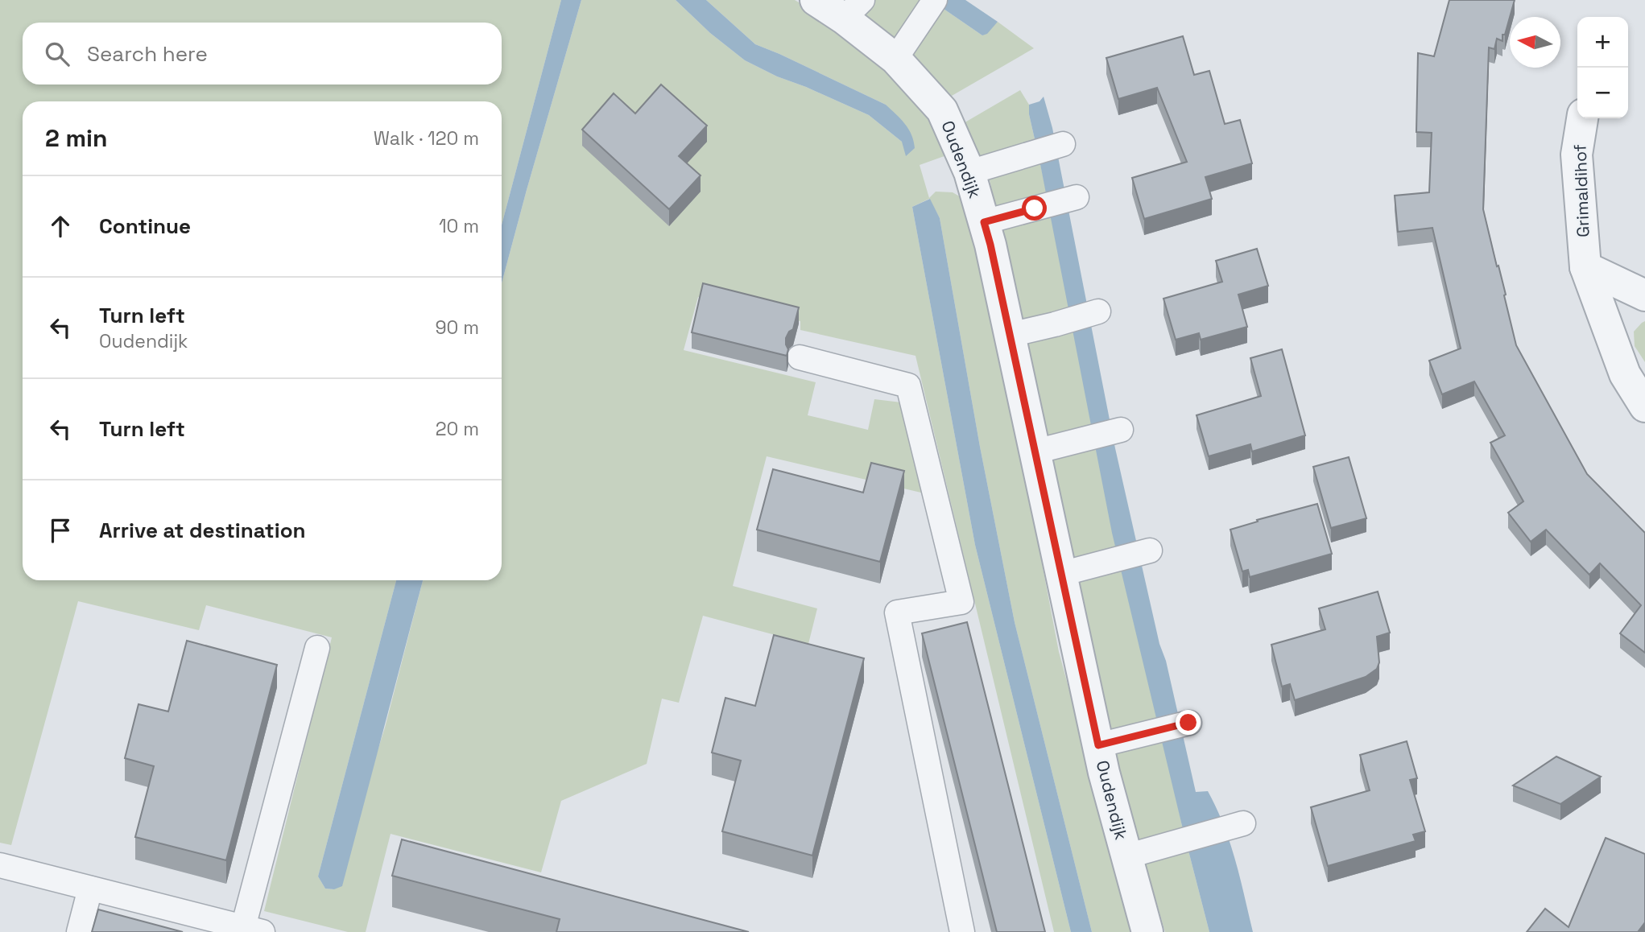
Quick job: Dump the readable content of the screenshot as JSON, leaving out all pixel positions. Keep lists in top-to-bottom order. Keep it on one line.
{"streets":{"street":["Oudendijk","Grimaldihof"]},"north":"left","page":{"map_buttons":["+","−"],"search":"Search here","heading":["2 min","Walk · 120 m"],"list":[["Continue","10 m"],["Turn left","Oudendijk","90 m"],["Turn left","20 m"],"Arrive at destination"]}}
